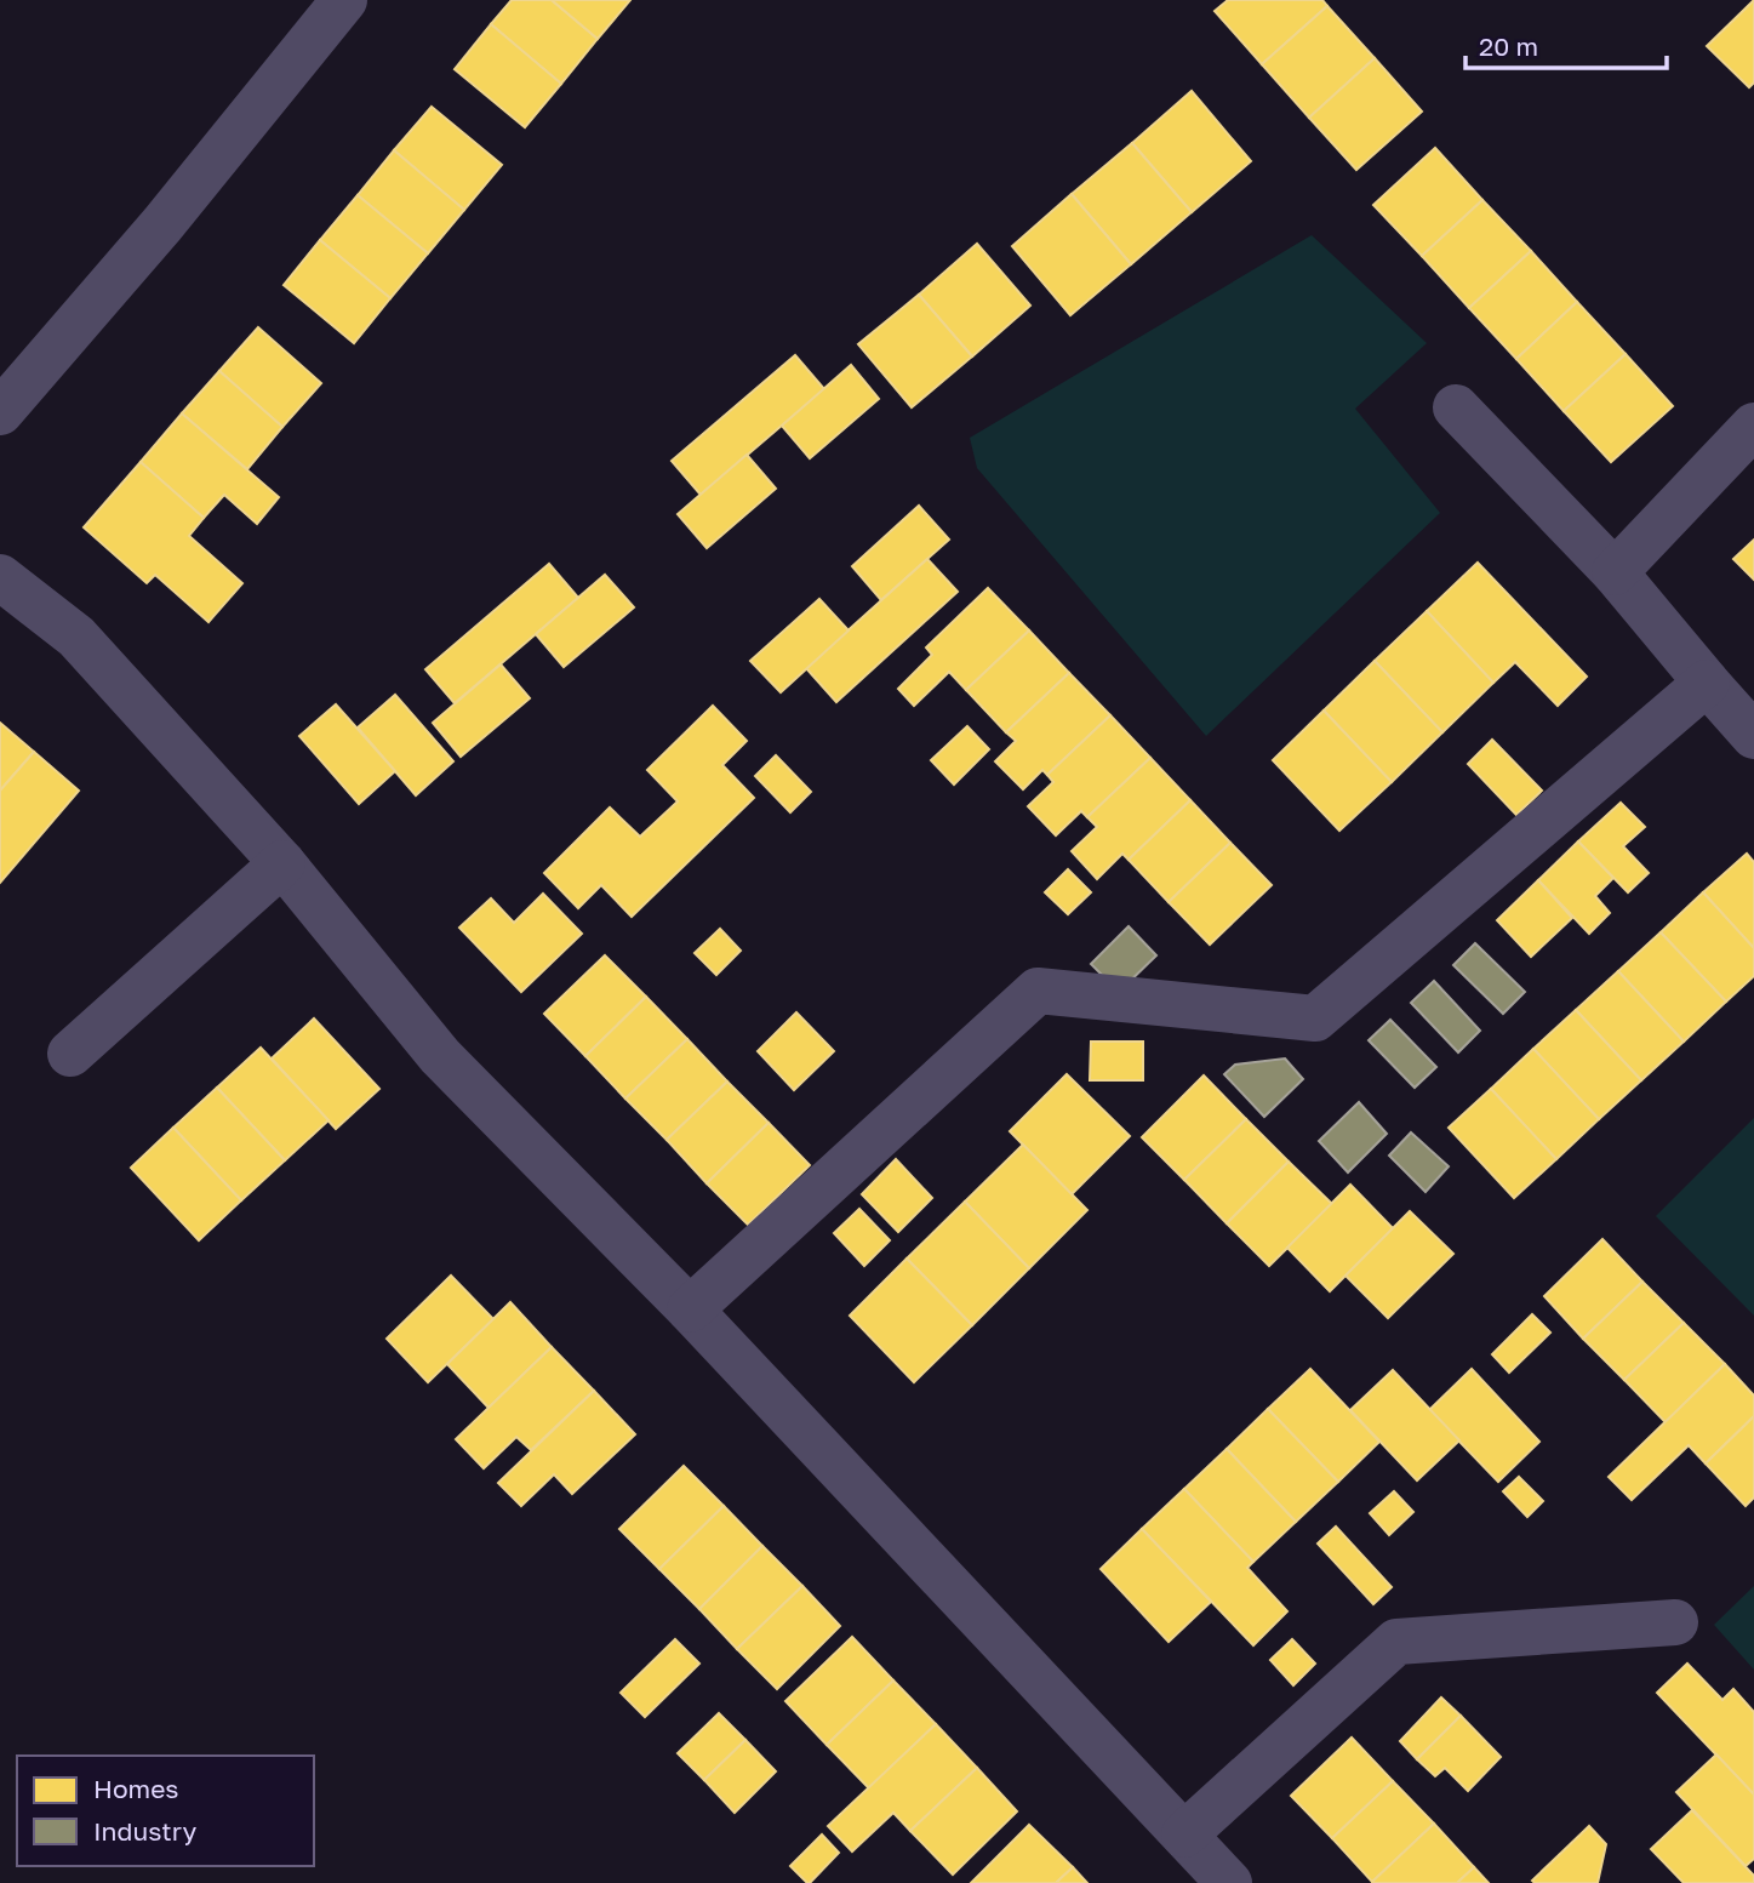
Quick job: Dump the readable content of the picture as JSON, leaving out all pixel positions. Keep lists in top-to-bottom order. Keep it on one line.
{"legend":["Homes","Industry"],"scale_bar":"20 m"}
